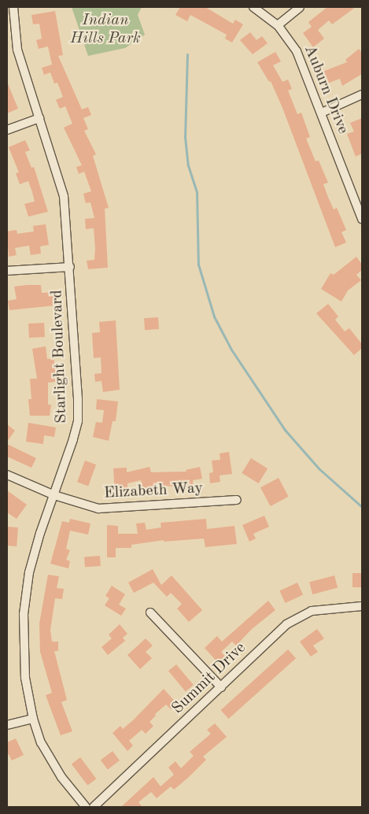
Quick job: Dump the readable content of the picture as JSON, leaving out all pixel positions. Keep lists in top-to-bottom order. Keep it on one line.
{"streets":{"street":["Auburn Drive","Starlight Boulevard","Elizabeth Way","Summit Drive"]},"crossings":[["Starlight Boulevard","Elizabeth Way"]],"parks":["Indian Hills Park"]}
